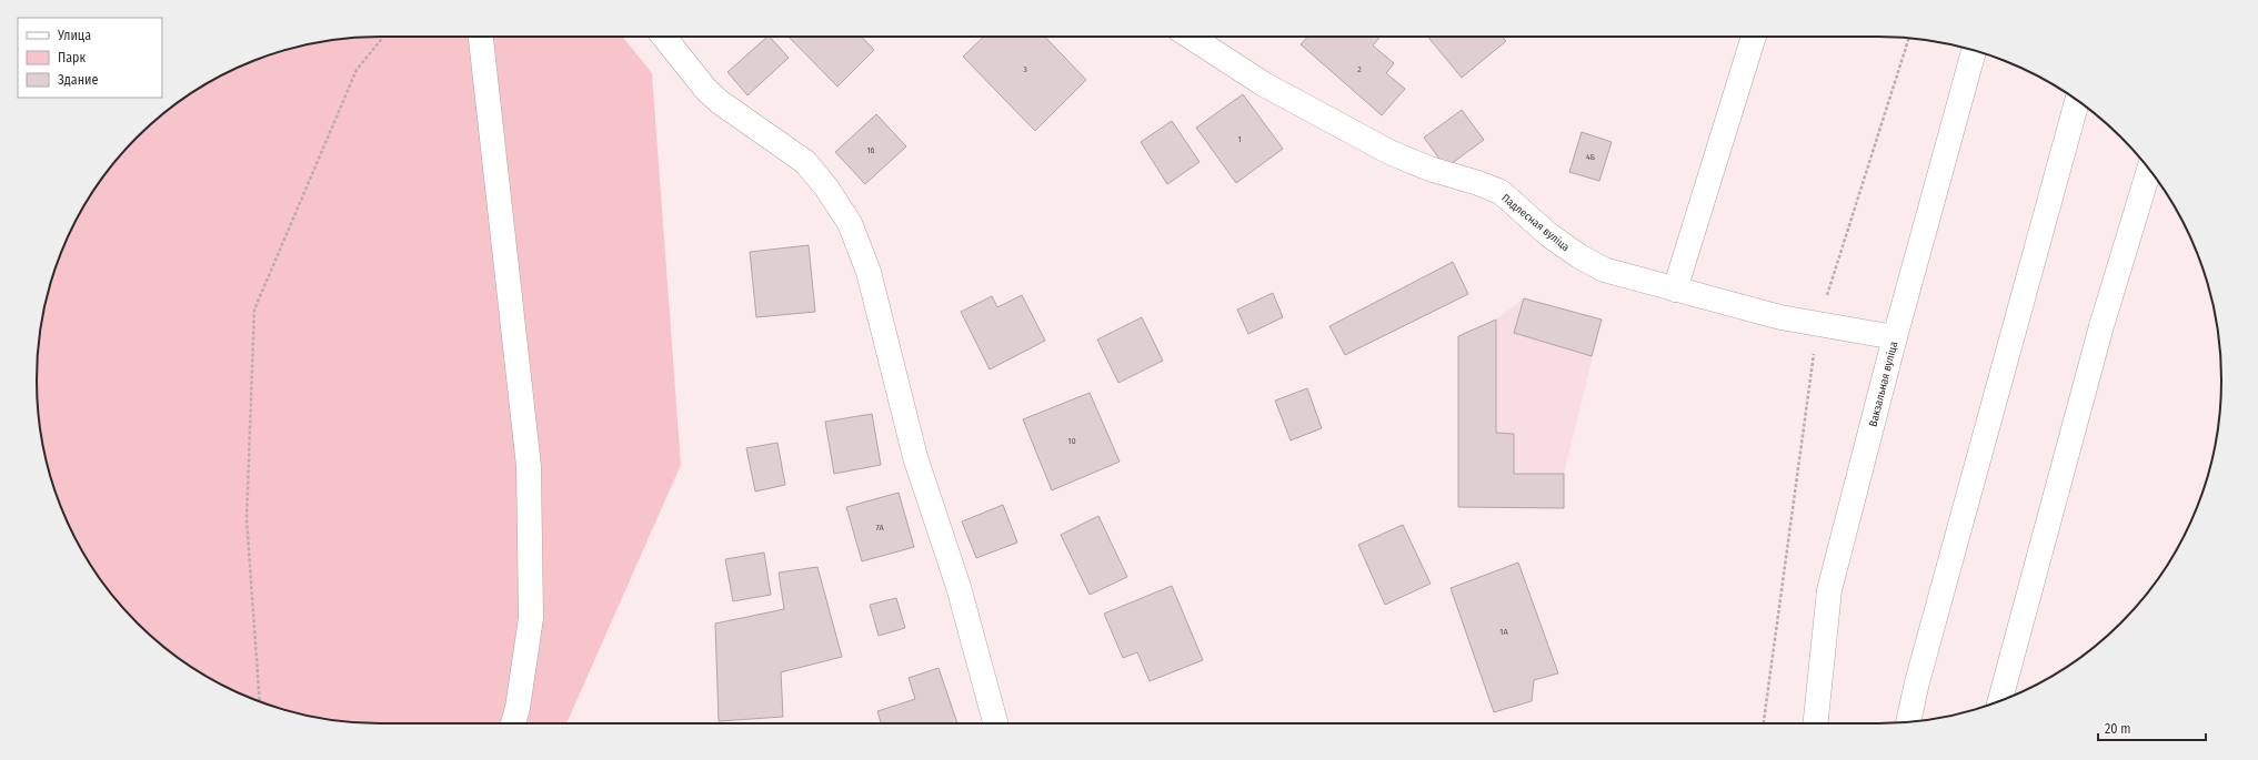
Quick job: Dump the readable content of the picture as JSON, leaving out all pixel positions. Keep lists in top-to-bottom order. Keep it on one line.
{"streets":{"main road":["Падлесная вуліца","Вакзальная вуліца"]},"crossings":[["Падлесная вуліца","Вакзальная вуліца"]],"house_numbers":["3","2","1","16","4Б","10","7А","1А"],"legend":["Улица","Парк","Здание"],"scale_bar":"20 m"}
